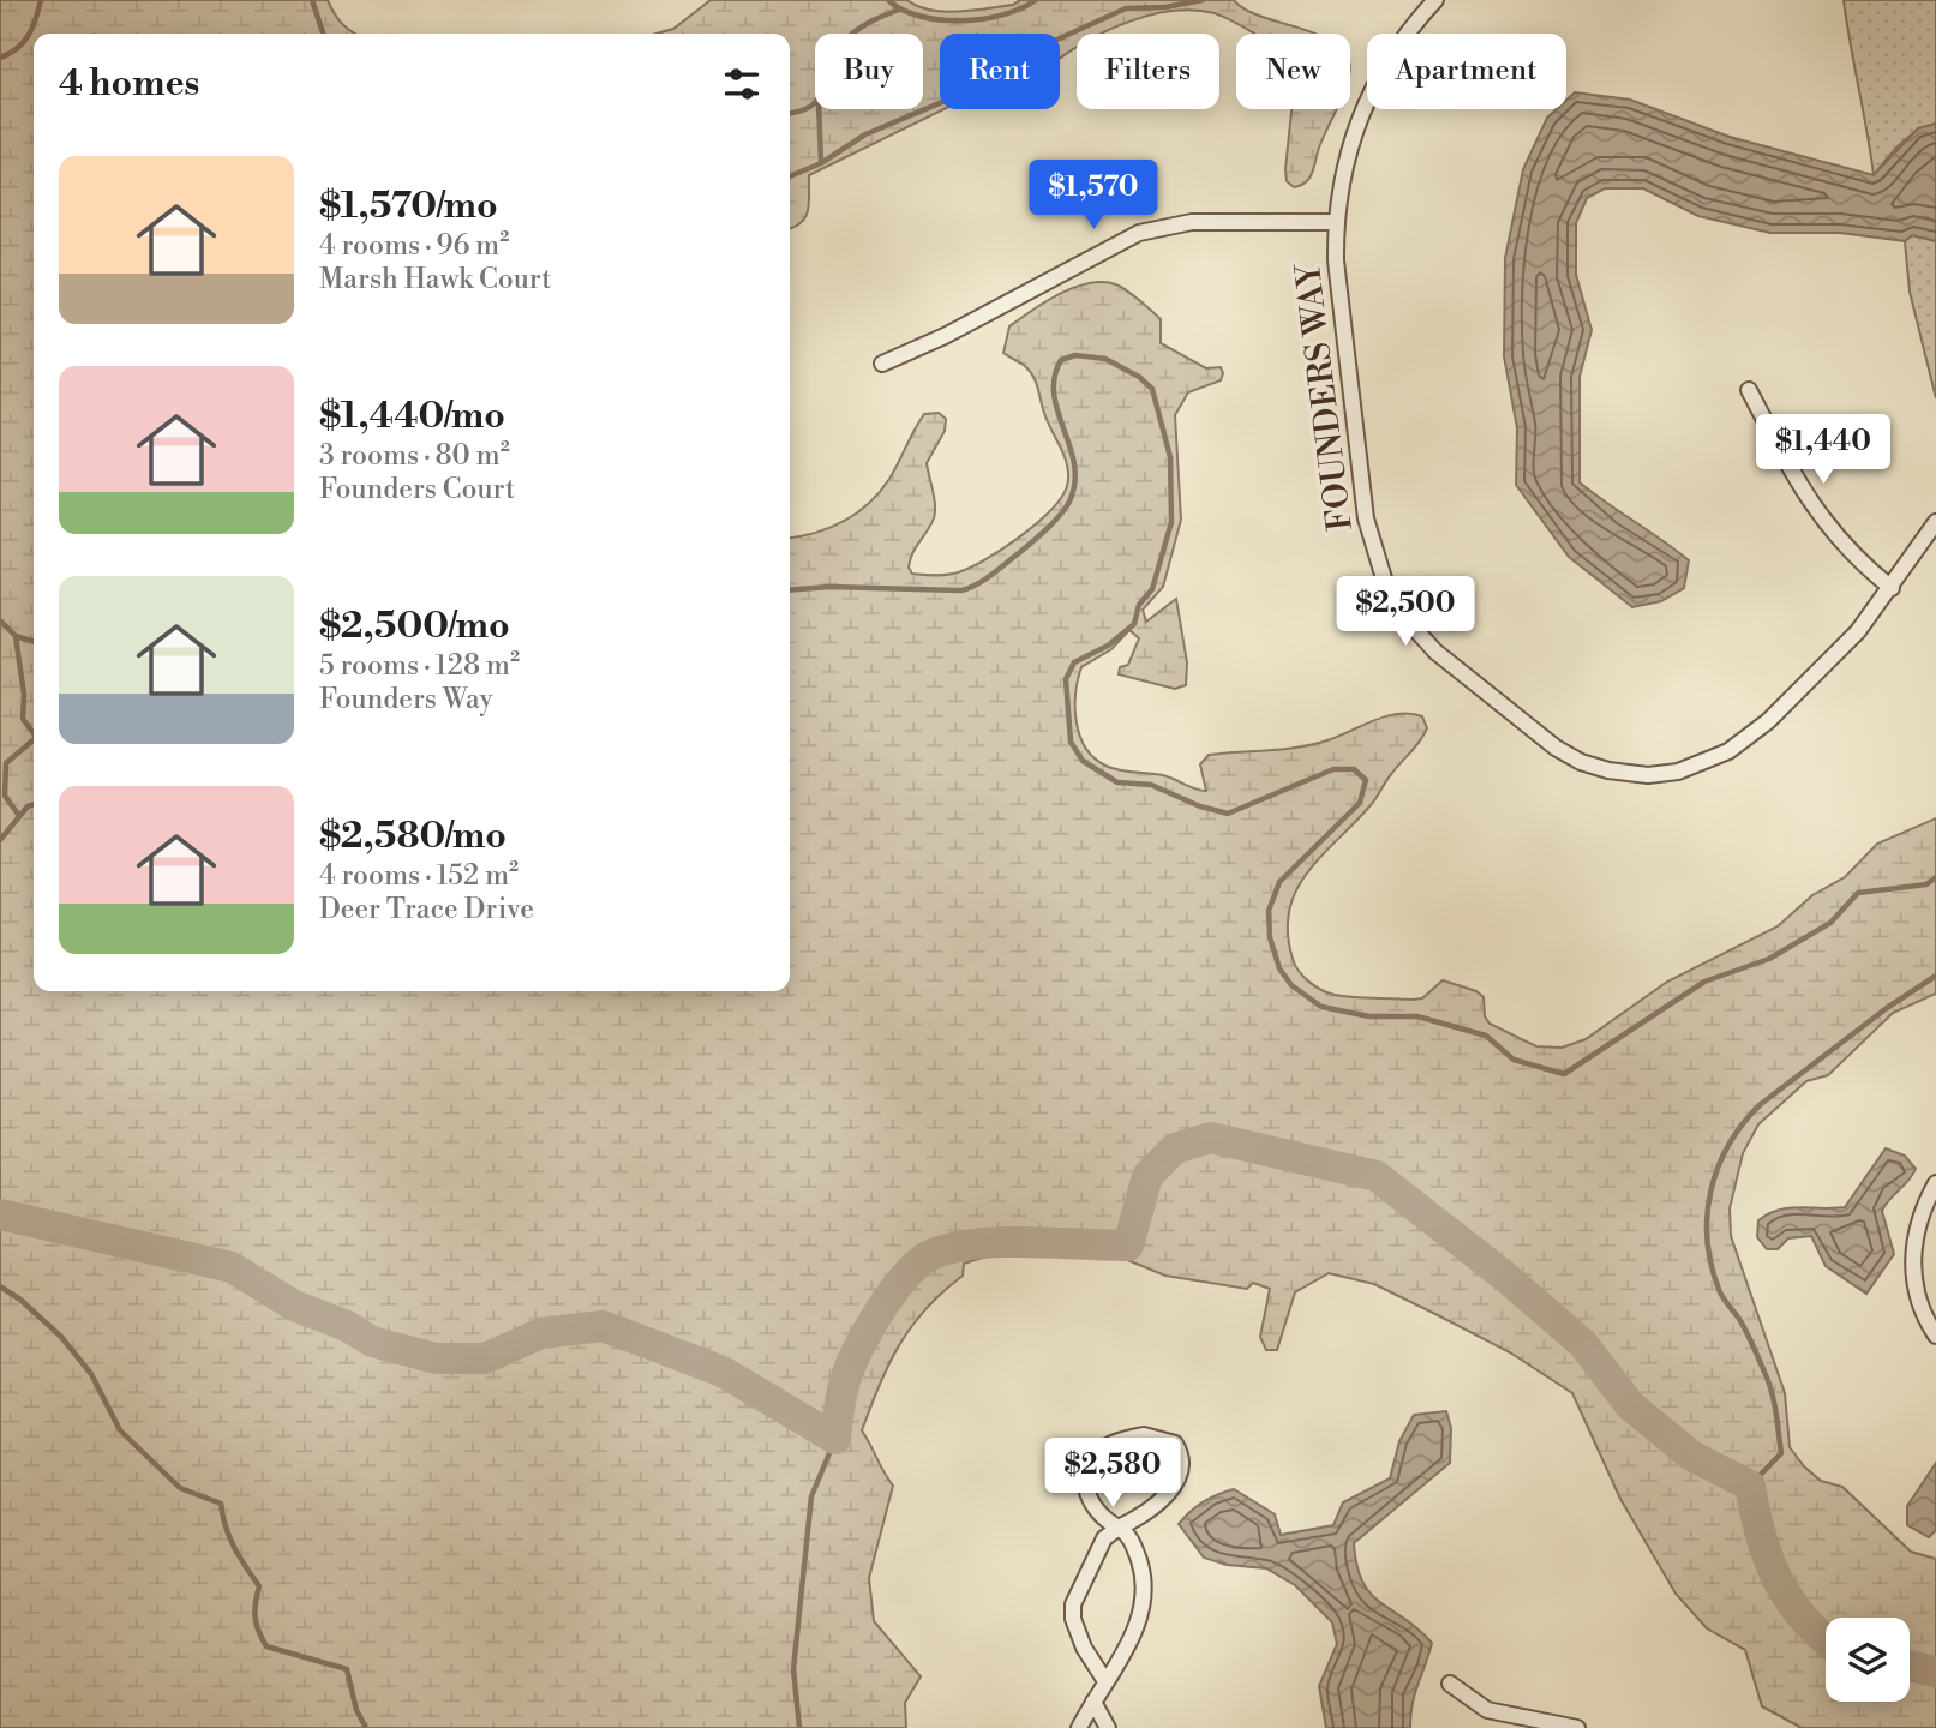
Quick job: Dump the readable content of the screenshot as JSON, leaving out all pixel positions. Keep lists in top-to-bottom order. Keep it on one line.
{"streets":{"street":["FOUNDERS WAY"]},"page":{"chip":["Buy","Rent","Filters","New","Apartment"],"heading":"4 homes","list":[{"name":"$1,570/mo","note":"4 rooms · 96 m² · Marsh Hawk Court"},{"name":"$1,440/mo","note":"3 rooms · 80 m² · Founders Court"},{"name":"$2,500/mo","note":"5 rooms · 128 m² · Founders Way"},{"name":"$2,580/mo","note":"4 rooms · 152 m² · Deer Trace Drive"}],"price":["$1,570","$1,440","$2,500","$2,580"]}}
